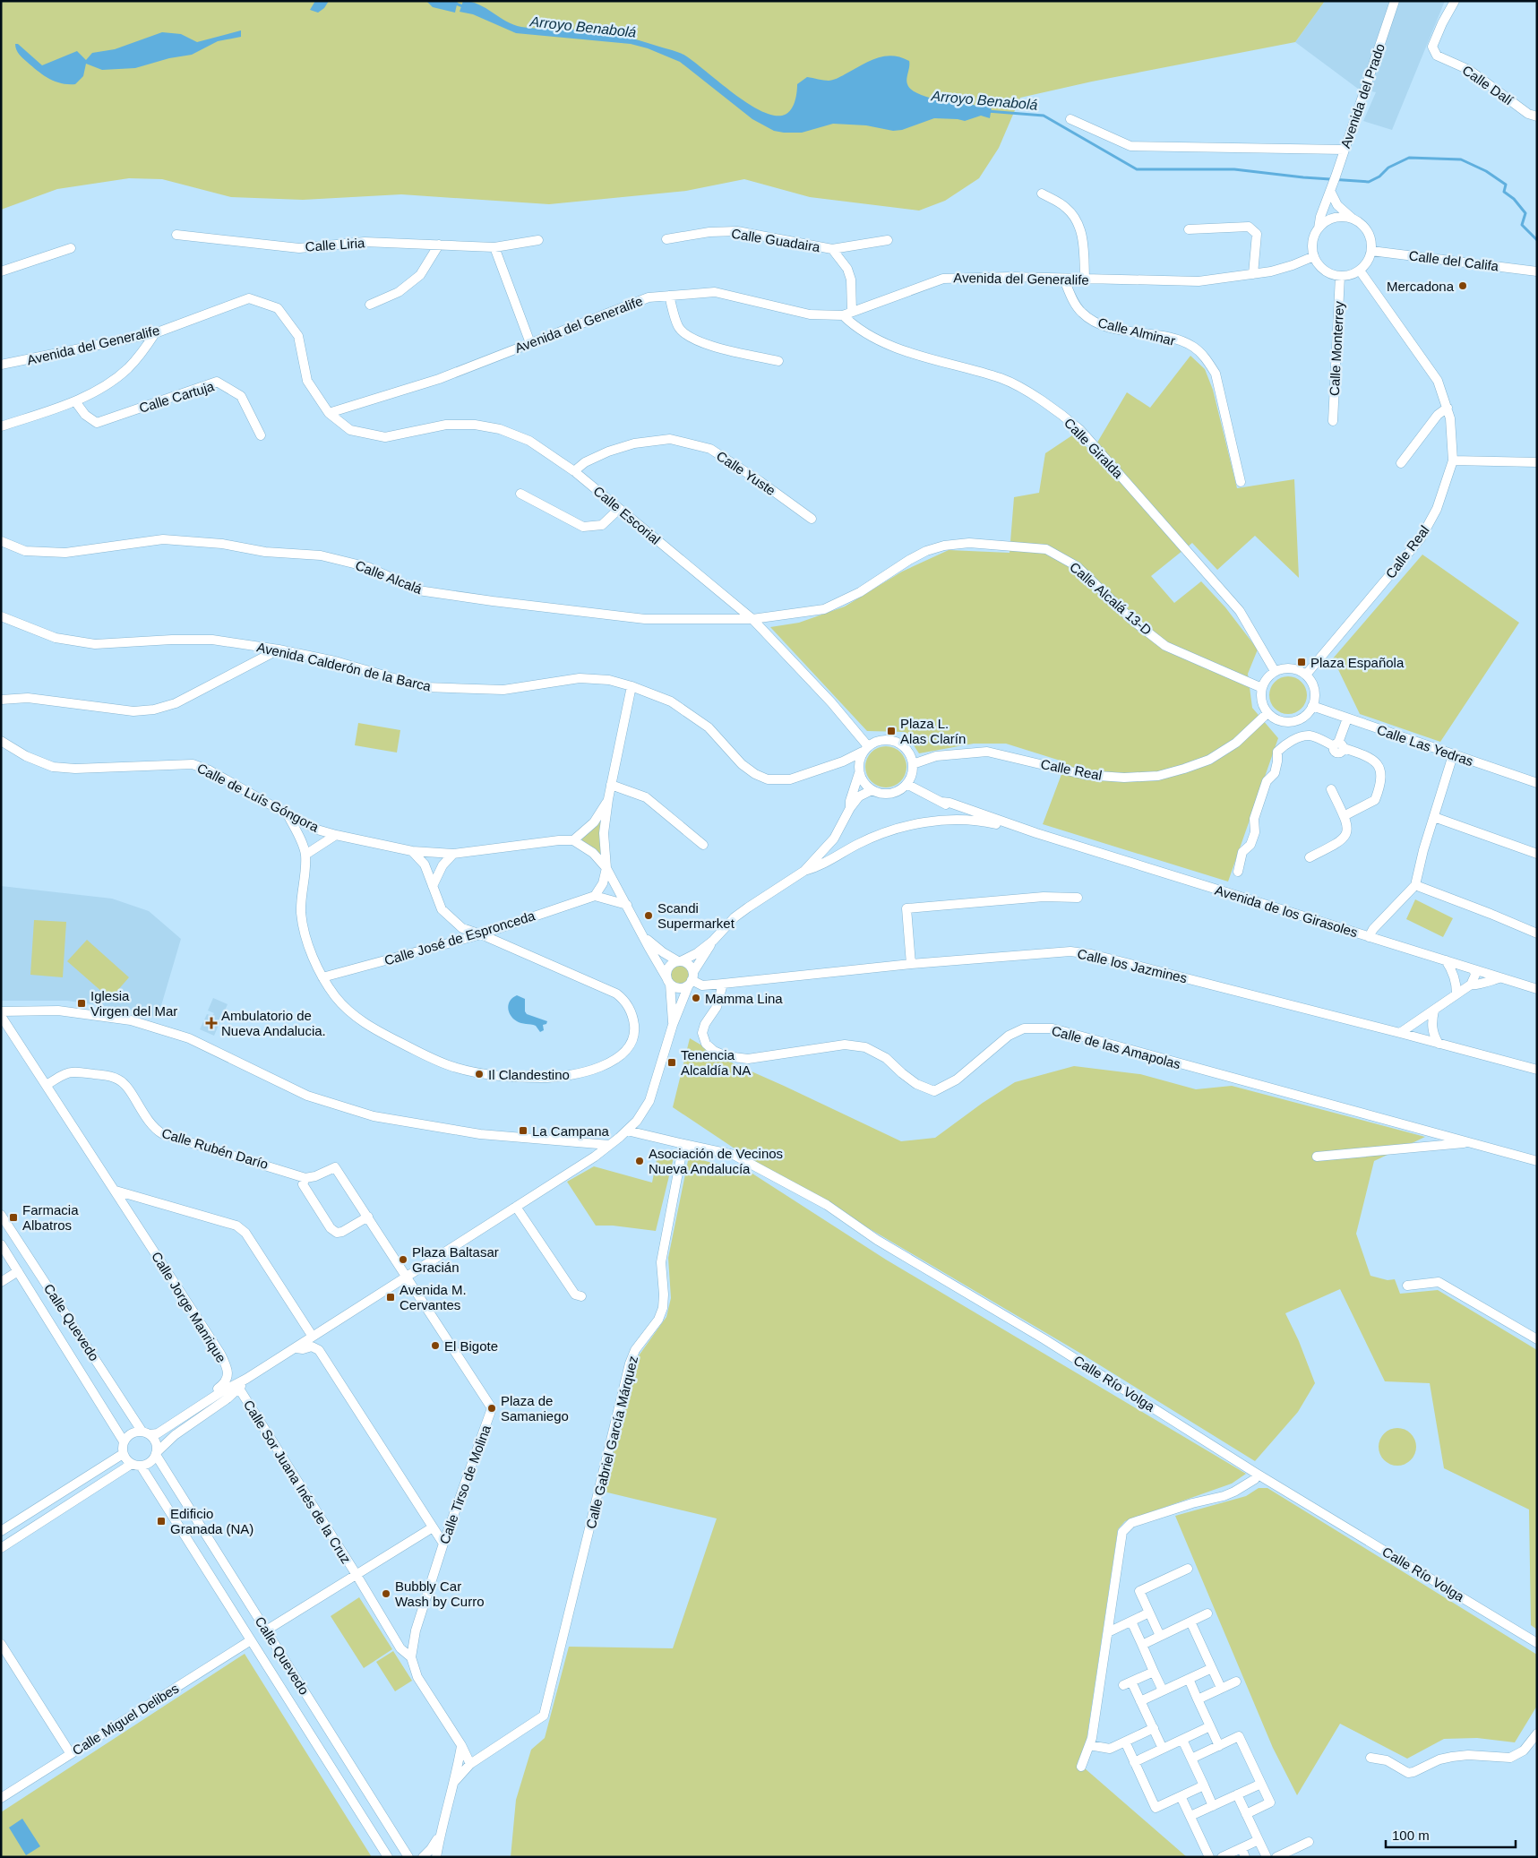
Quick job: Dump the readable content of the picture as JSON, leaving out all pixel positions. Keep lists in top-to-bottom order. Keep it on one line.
{"streets":{"street":["Calle Dalí","Avenida del Prado","Calle Guadaira","Calle Liria","Calle del Califa","Avenida del Generalife","Calle Alminar","Calle Monterrey","Calle Cartuja","Calle Giralda","Calle Yuste","Calle Escorial","Calle Real","Calle Alcalá","Calle Alcalá 13-D","Avenida Calderón de la Barca","Calle Las Yedras","Calle de Luís Góngora","Avenida de los Girasoles","Calle José de Espronceda","Calle los Jazmines","Calle de las Amapolas","Calle Rubén Darío","Calle Jorge Manrique","Calle Quevedo","Calle Río Volga","Calle Gabriel García Márquez","Calle Sor Juana Inés de la Cruz","Calle Tirso de Molina","Calle Miguel Delibes"]},"crossings":[["Avenida del Prado","Calle del Califa"],["Avenida del Prado","Avenida del Generalife"],["Avenida del Prado","Calle Monterrey"],["Avenida del Prado","Calle Real"],["Calle Guadaira","Avenida del Generalife"],["Calle Guadaira","Calle Giralda"],["Calle del Califa","Avenida del Generalife"],["Calle del Califa","Calle Monterrey"],["Calle del Califa","Calle Real"],["Avenida del Generalife","Calle Alminar"],["Avenida del Generalife","Calle Monterrey"],["Avenida del Generalife","Calle Giralda"],["Avenida del Generalife","Calle Escorial"],["Avenida del Generalife","Calle Real"],["Calle Monterrey","Calle Real"],["Calle Giralda","Calle Real"],["Calle Giralda","Calle Alcalá 13-D"],["Calle Giralda","Calle Las Yedras"],["Calle Yuste","Calle Escorial"],["Calle Escorial","Calle Real"],["Calle Escorial","Calle Alcalá"],["Calle Escorial","Calle Alcalá 13-D"],["Calle Escorial","Avenida Calderón de la Barca"],["Calle Escorial","Avenida de los Girasoles"],["Calle Real","Calle Alcalá 13-D"],["Calle Real","Avenida Calderón de la Barca"],["Calle Real","Calle Las Yedras"],["Calle Real","Avenida de los Girasoles"],["Calle Alcalá","Calle Alcalá 13-D"],["Calle Alcalá 13-D","Calle Las Yedras"],["Avenida Calderón de la Barca","Avenida de los Girasoles"],["Calle los Jazmines","Calle de las Amapolas"],["Calle Rubén Darío","Calle Jorge Manrique"],["Calle Rubén Darío","Calle Tirso de Molina"],["Calle Quevedo","Calle Miguel Delibes"],["Calle Río Volga","Calle Gabriel García Márquez"],["Calle Gabriel García Márquez","Calle Tirso de Molina"],["Calle Sor Juana Inés de la Cruz","Calle Tirso de Molina"]],"water":["Arroyo Benabolá"],"places":{"other":["Mercadona","Scandi Supermarket","Mamma Lina","Il Clandestino","Asociación de Vecinos Nueva Andalucía","Plaza Baltasar Gracián","El Bigote","Plaza de Samaniego","Bubbly Car Wash by Curro"],"transit":["Plaza Española","Plaza L. Alas Clarín","Iglesia Virgen del Mar","Tenencia Alcaldía NA","La Campana","Farmacia Albatros","Avenida M. Cervantes","Edificio Granada (NA)"],"health":["Ambulatorio de Nueva Andalucia."]},"scale_bar":"100 m"}
